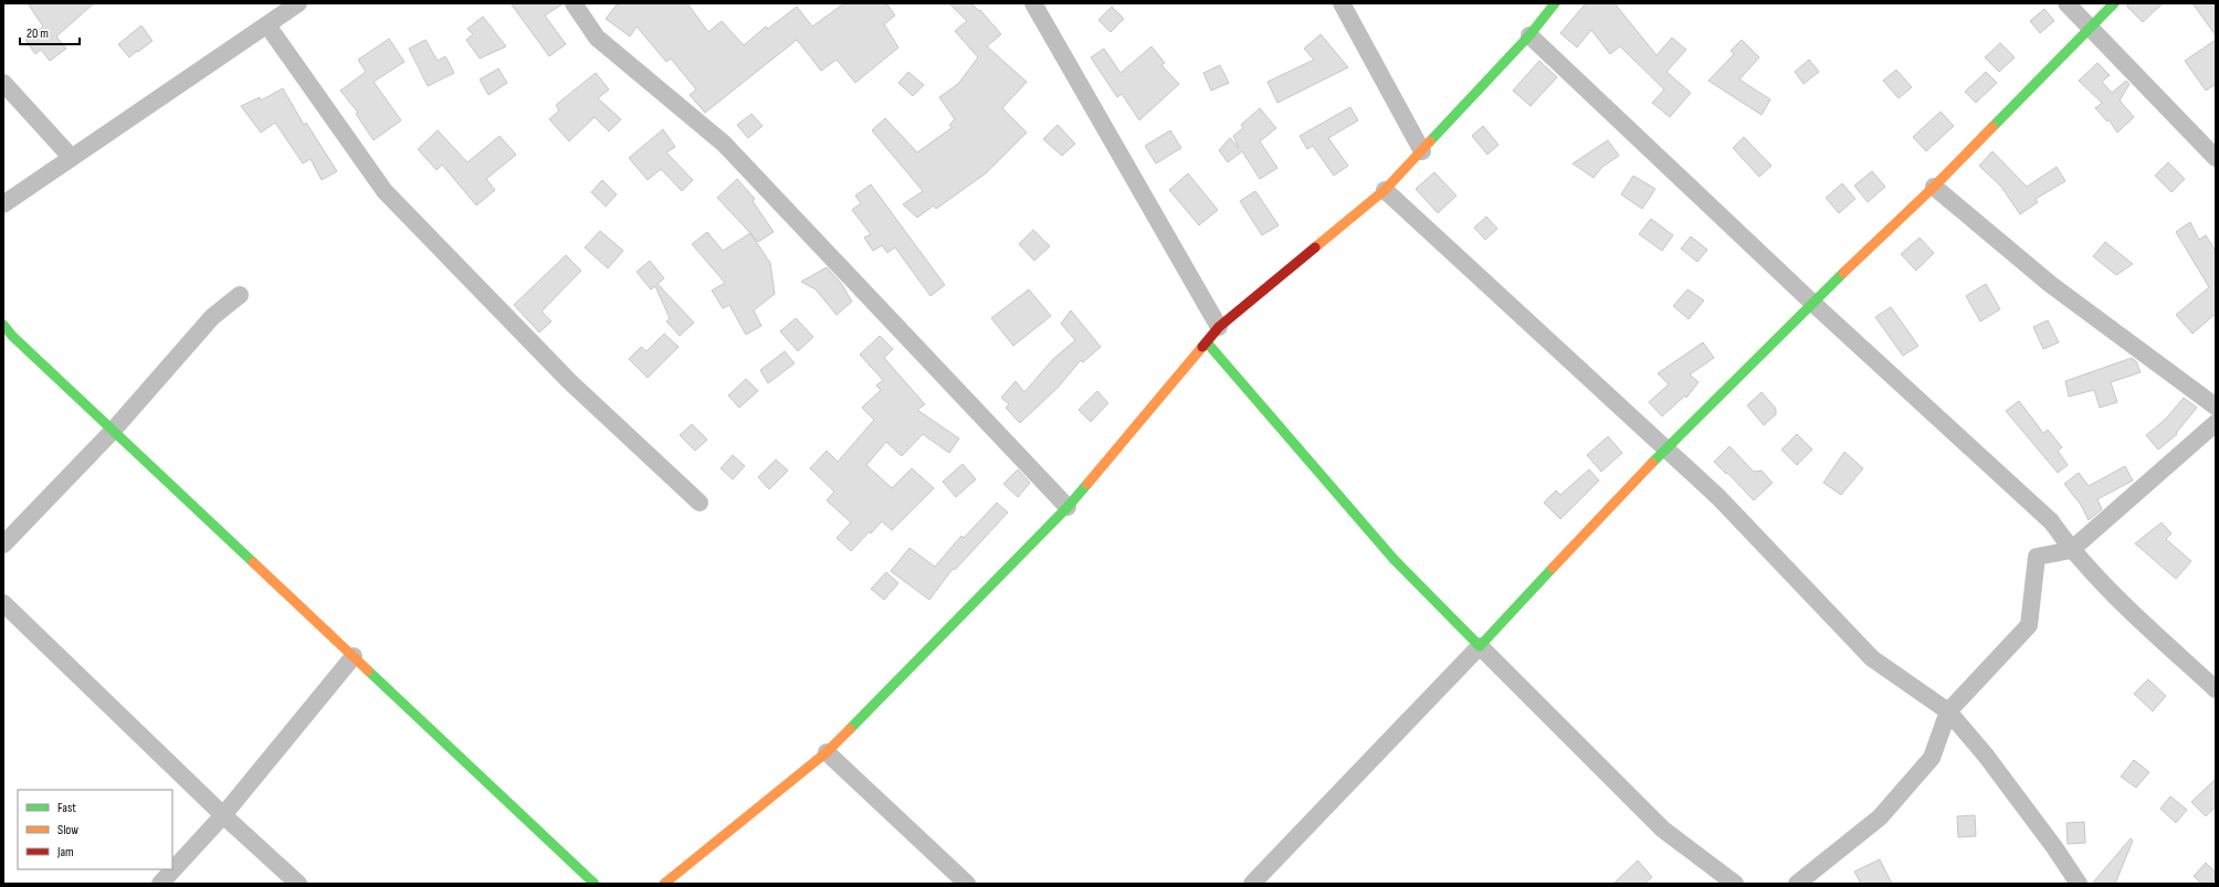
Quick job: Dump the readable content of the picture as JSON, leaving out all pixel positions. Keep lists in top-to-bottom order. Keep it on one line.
{"legend":["Fast","Slow","Jam"],"scale_bar":"20 m"}
